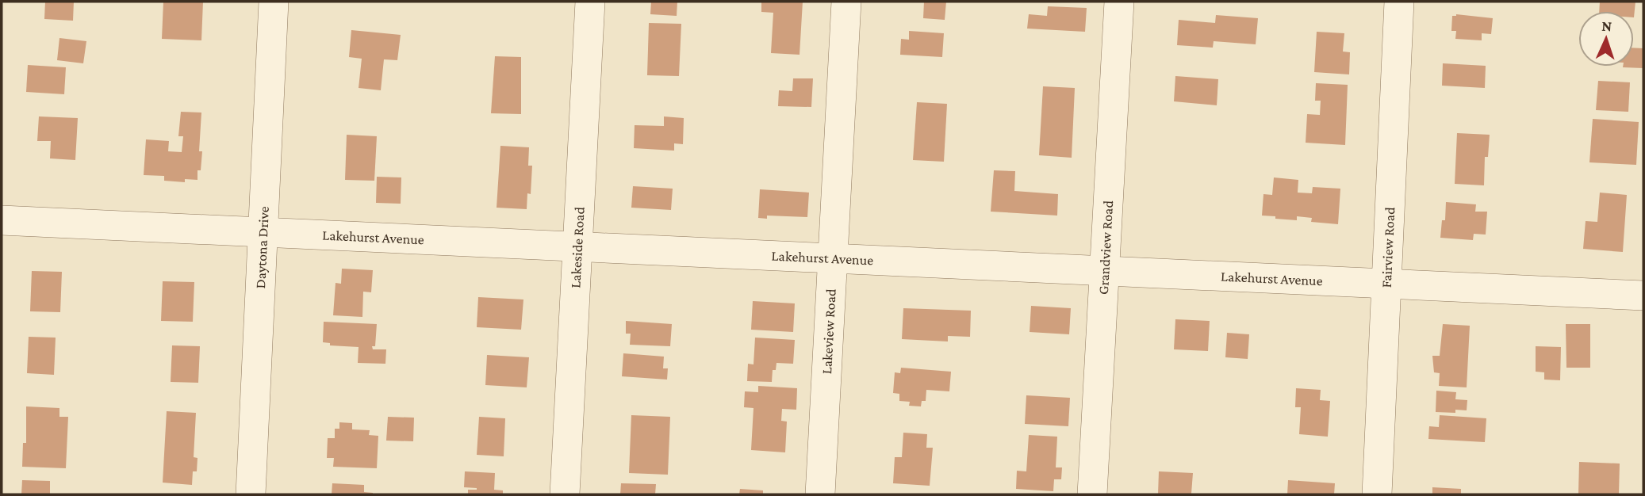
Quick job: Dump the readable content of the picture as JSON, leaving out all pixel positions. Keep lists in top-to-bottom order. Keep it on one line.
{"streets":{"street":["Lakehurst Avenue","Daytona Drive","Lakeside Road","Grandview Road","Fairview Road","Lakeview Road"]},"crossings":[["Lakehurst Avenue","Daytona Drive"],["Lakehurst Avenue","Lakeside Road"],["Lakehurst Avenue","Grandview Road"],["Lakehurst Avenue","Fairview Road"],["Lakehurst Avenue","Lakeview Road"]],"north":"top"}
